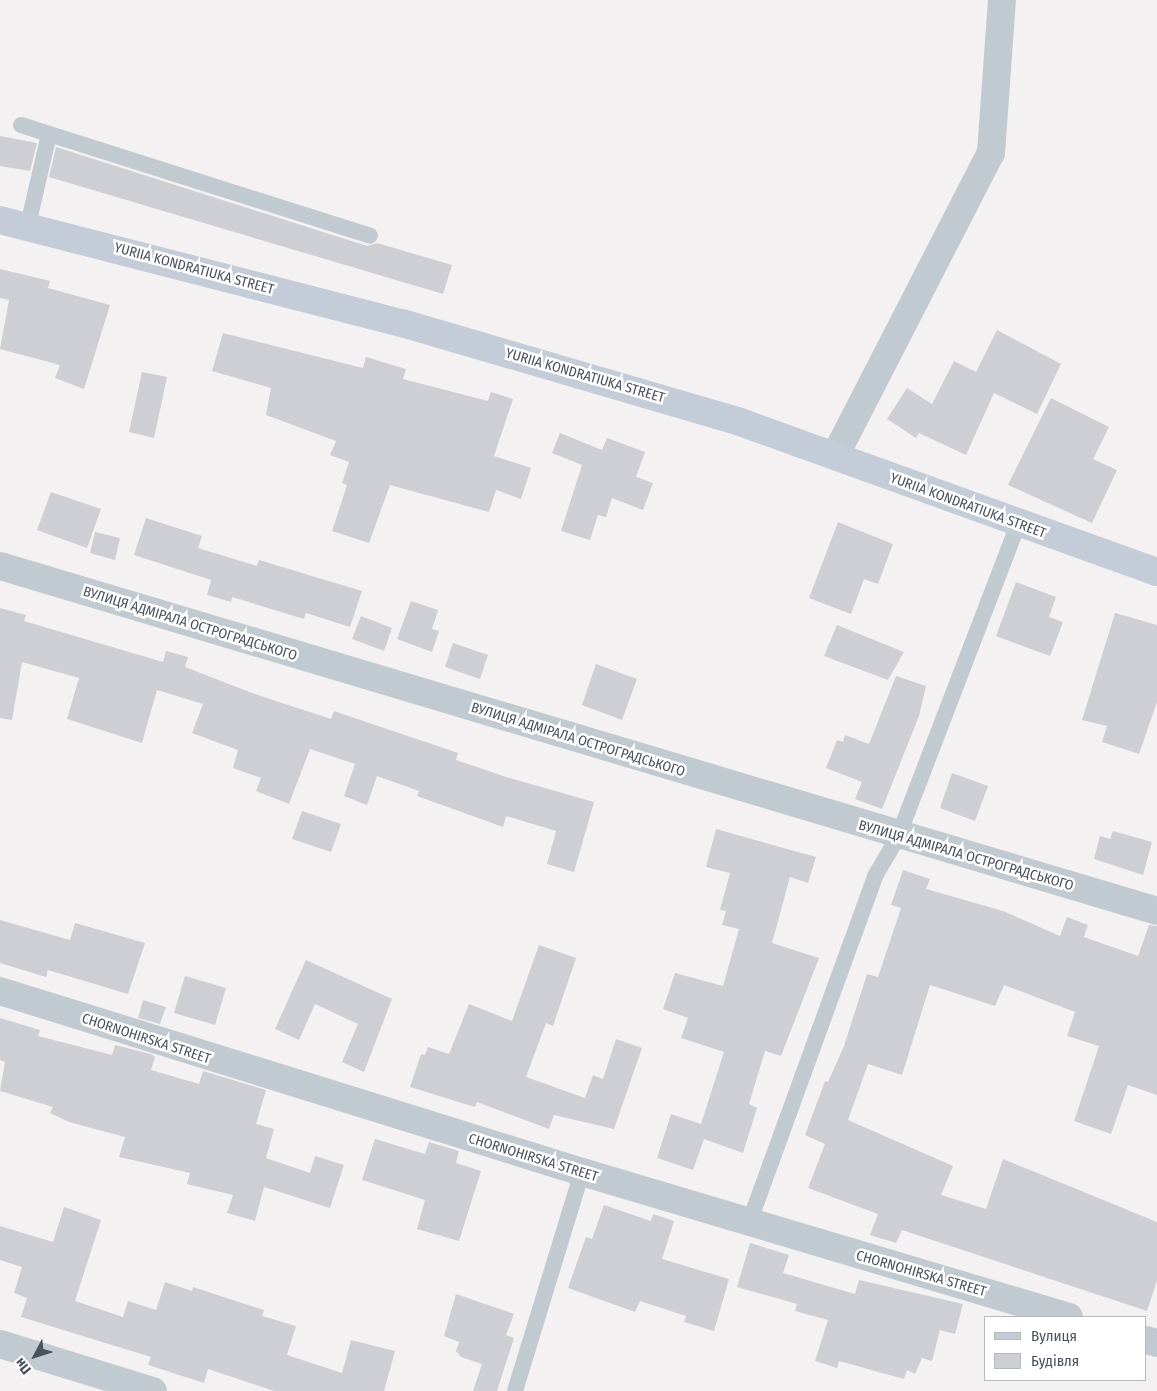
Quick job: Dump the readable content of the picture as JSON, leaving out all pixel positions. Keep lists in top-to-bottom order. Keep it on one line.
{"streets":{"street":["YURIIA KONDRATIUKA STREET","ВУЛИЦЯ АДМІРАЛА ОСТРОГРАДСЬКОГО","CHORNOHIRSKA STREET"]},"legend":["Вулиця","Будівля"],"north":"bottom left"}
